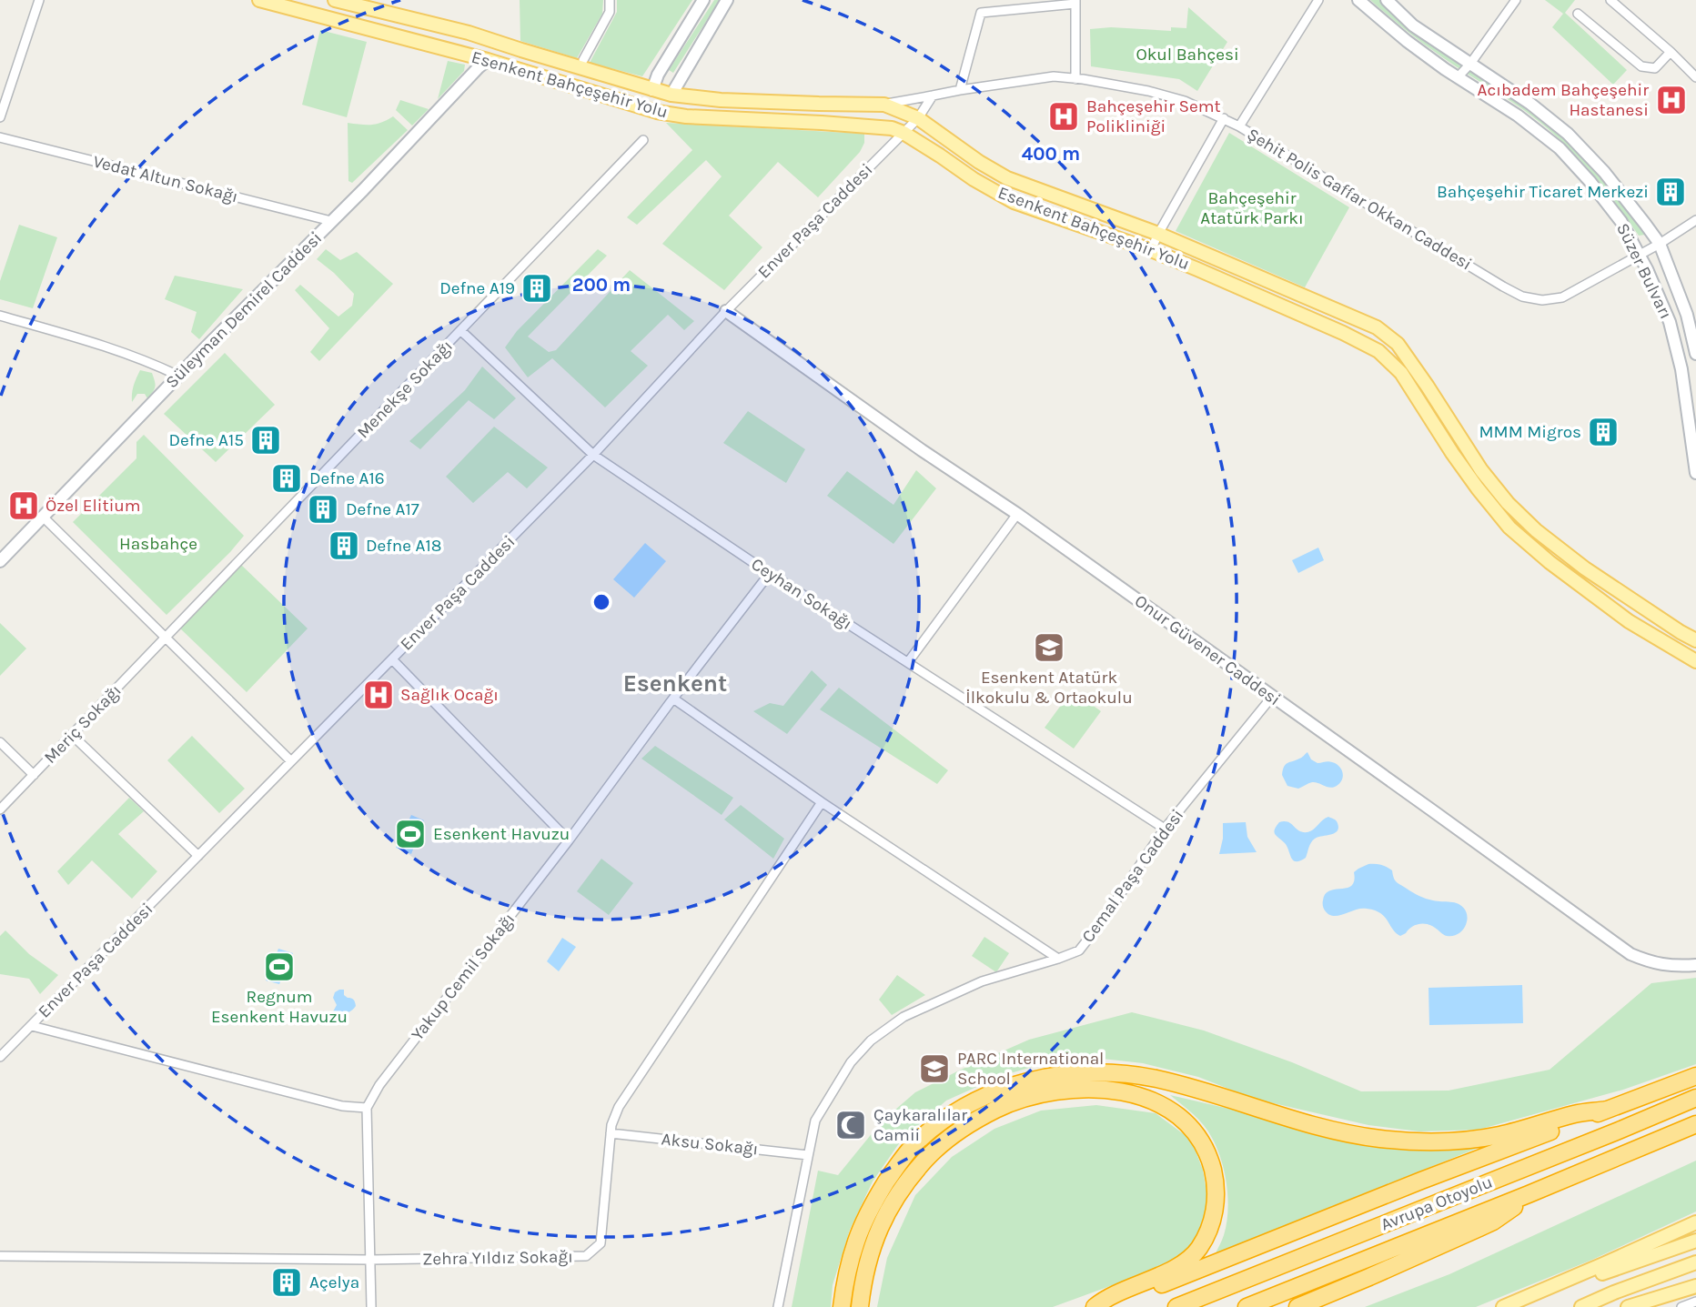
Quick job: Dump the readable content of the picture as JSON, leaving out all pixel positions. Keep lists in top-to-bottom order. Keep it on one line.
{"streets":{"highway":["Avrupa Otoyolu"],"main road":["Esenkent Bahçeşehir Yolu","Süzer Bulvarı","Süleyman Demirel Caddesi","Onur Güvener Caddesi"],"street":["Vedat Altun Sokağı","Şehit Polis Gaffar Okkan Caddesi","Enver Paşa Caddesi","Menekşe Sokağı","Ceyhan Sokağı","Meriç Sokağı","Cemal Paşa Caddesi","Yakup Cemil Sokağı","Aksu Sokağı","Zehra Yıldız Sokağı"]},"crossings":[["Esenkent Bahçeşehir Yolu","Şehit Polis Gaffar Okkan Caddesi"],["Esenkent Bahçeşehir Yolu","Enver Paşa Caddesi"],["Esenkent Bahçeşehir Yolu","Süleyman Demirel Caddesi"],["Vedat Altun Sokağı","Süleyman Demirel Caddesi"],["Şehit Polis Gaffar Okkan Caddesi","Süzer Bulvarı"],["Enver Paşa Caddesi","Ceyhan Sokağı"],["Enver Paşa Caddesi","Onur Güvener Caddesi"],["Menekşe Sokağı","Ceyhan Sokağı"],["Menekşe Sokağı","Meriç Sokağı"],["Ceyhan Sokağı","Cemal Paşa Caddesi"],["Ceyhan Sokağı","Yakup Cemil Sokağı"],["Onur Güvener Caddesi","Cemal Paşa Caddesi"],["Cemal Paşa Caddesi","Aksu Sokağı"],["Aksu Sokağı","Zehra Yıldız Sokağı"]],"districts":["Esenkent"],"parks":["Okul Bahçesi","Bahçeşehir Atatürk Parkı","Hasbahçe"],"places":{"hospital":["Acıbadem Bahçeşehir Hastanesi","Bahçeşehir Semt Polikliniği","Özel Elitium","Sağlık Ocağı"],"building":["Bahçeşehir Ticaret Merkezi","Defne A19","MMM Migros","Defne A15","Defne A16","Defne A17","Defne A18","Açelya"],"school or university":["Esenkent Atatürk İlkokulu & Ortaokulu","PARC International School"],"sports":["Esenkent Havuzu","Regnum Esenkent Havuzu"],"mosque":["Çaykaralılar Camii"]},"rings":["400 m","200 m"]}
